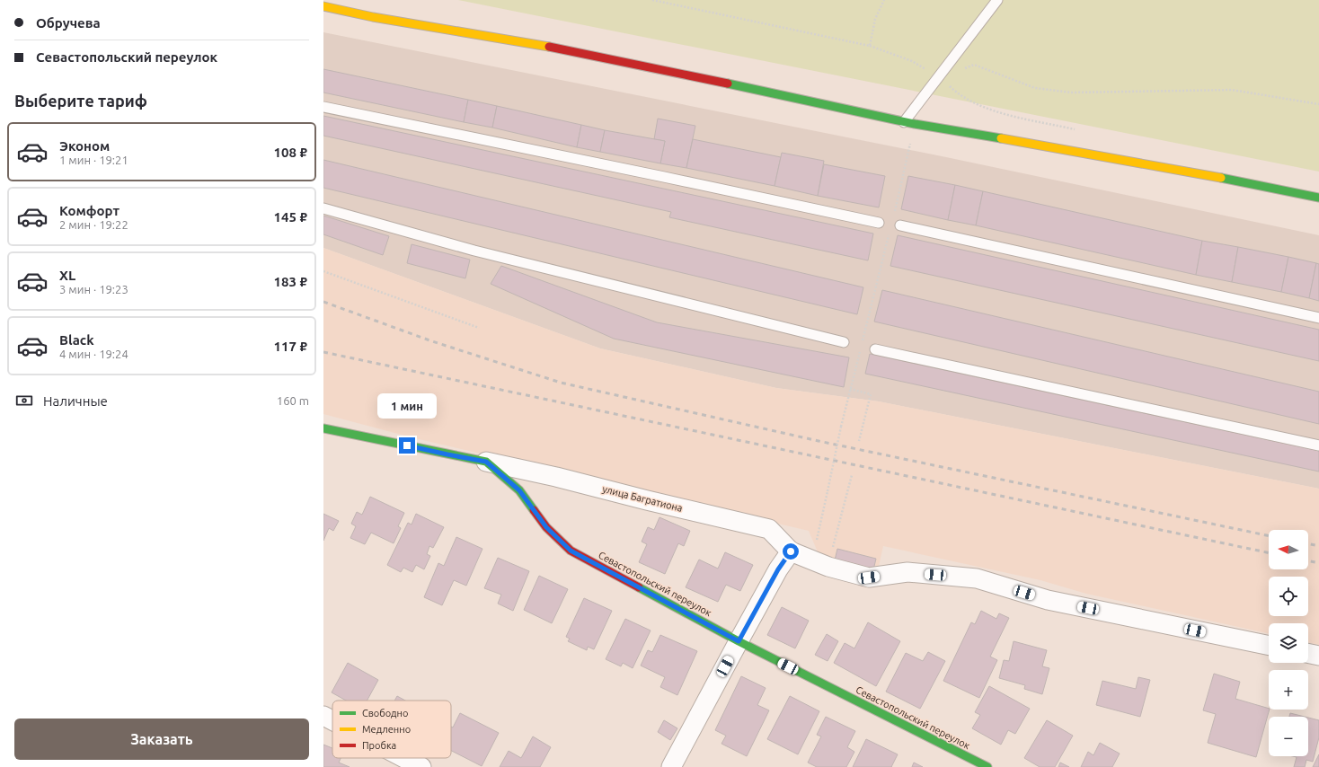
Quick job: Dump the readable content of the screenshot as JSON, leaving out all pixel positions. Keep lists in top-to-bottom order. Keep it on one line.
{"streets":{"street":["улица Багратиона","Севастопольский переулок"]},"crossings":[["улица Багратиона","Севастопольский переулок"]],"legend":["Свободно","Медленно","Пробка"],"north":"left","page":{"banner":["Обручева","Севастопольский переулок"],"heading":"Выберите тариф","list":[{"name":"Эконом","note":"1 мин · 19:21","value":"108 ₽"},{"name":"Комфорт","note":"2 мин · 19:22","value":"145 ₽"},{"name":"XL","note":"3 мин · 19:23","value":"183 ₽"},{"name":"Black","note":"4 мин · 19:24","value":"117 ₽"}],"pay":["Наличные","160 m"],"bubble":"1 мин","map_buttons":["+","−"],"buttons":"Заказать"}}
